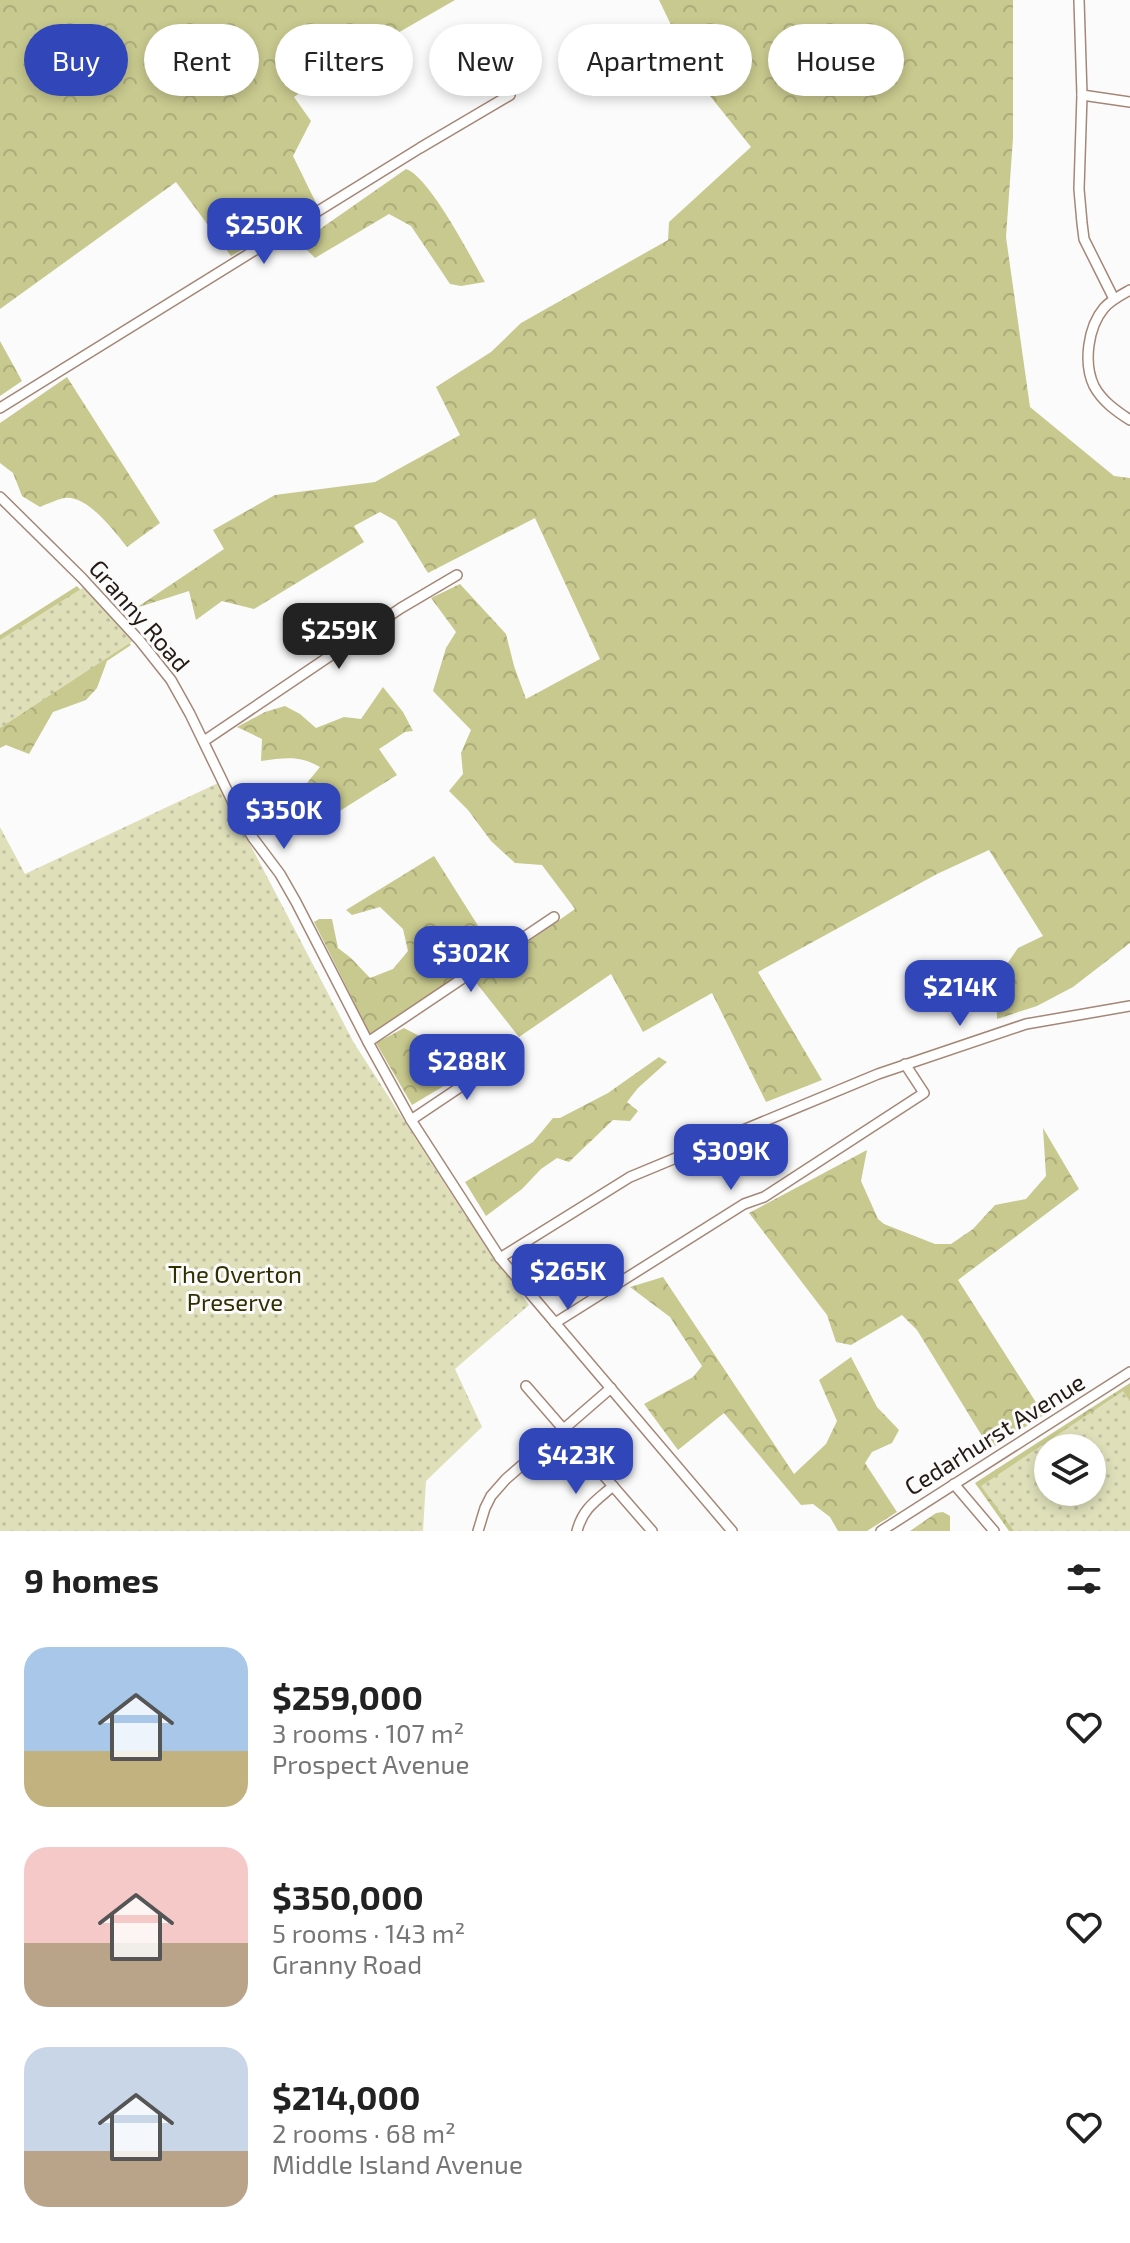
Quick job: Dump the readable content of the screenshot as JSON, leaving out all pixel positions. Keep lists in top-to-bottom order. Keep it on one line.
{"streets":{"street":["Granny Road","Cedarhurst Avenue"]},"parks":["The Overton Preserve"],"page":{"chip":["Buy","Rent","Filters","New","Apartment","House"],"price":["$250K","$259K","$350K","$302K","$214K","$288K","$309K","$265K","$423K"],"heading":"9 homes","list":[{"name":"$259,000","note":"3 rooms · 107 m² · Prospect Avenue"},{"name":"$350,000","note":"5 rooms · 143 m² · Granny Road"},{"name":"$214,000","note":"2 rooms · 68 m² · Middle Island Avenue"}]}}
